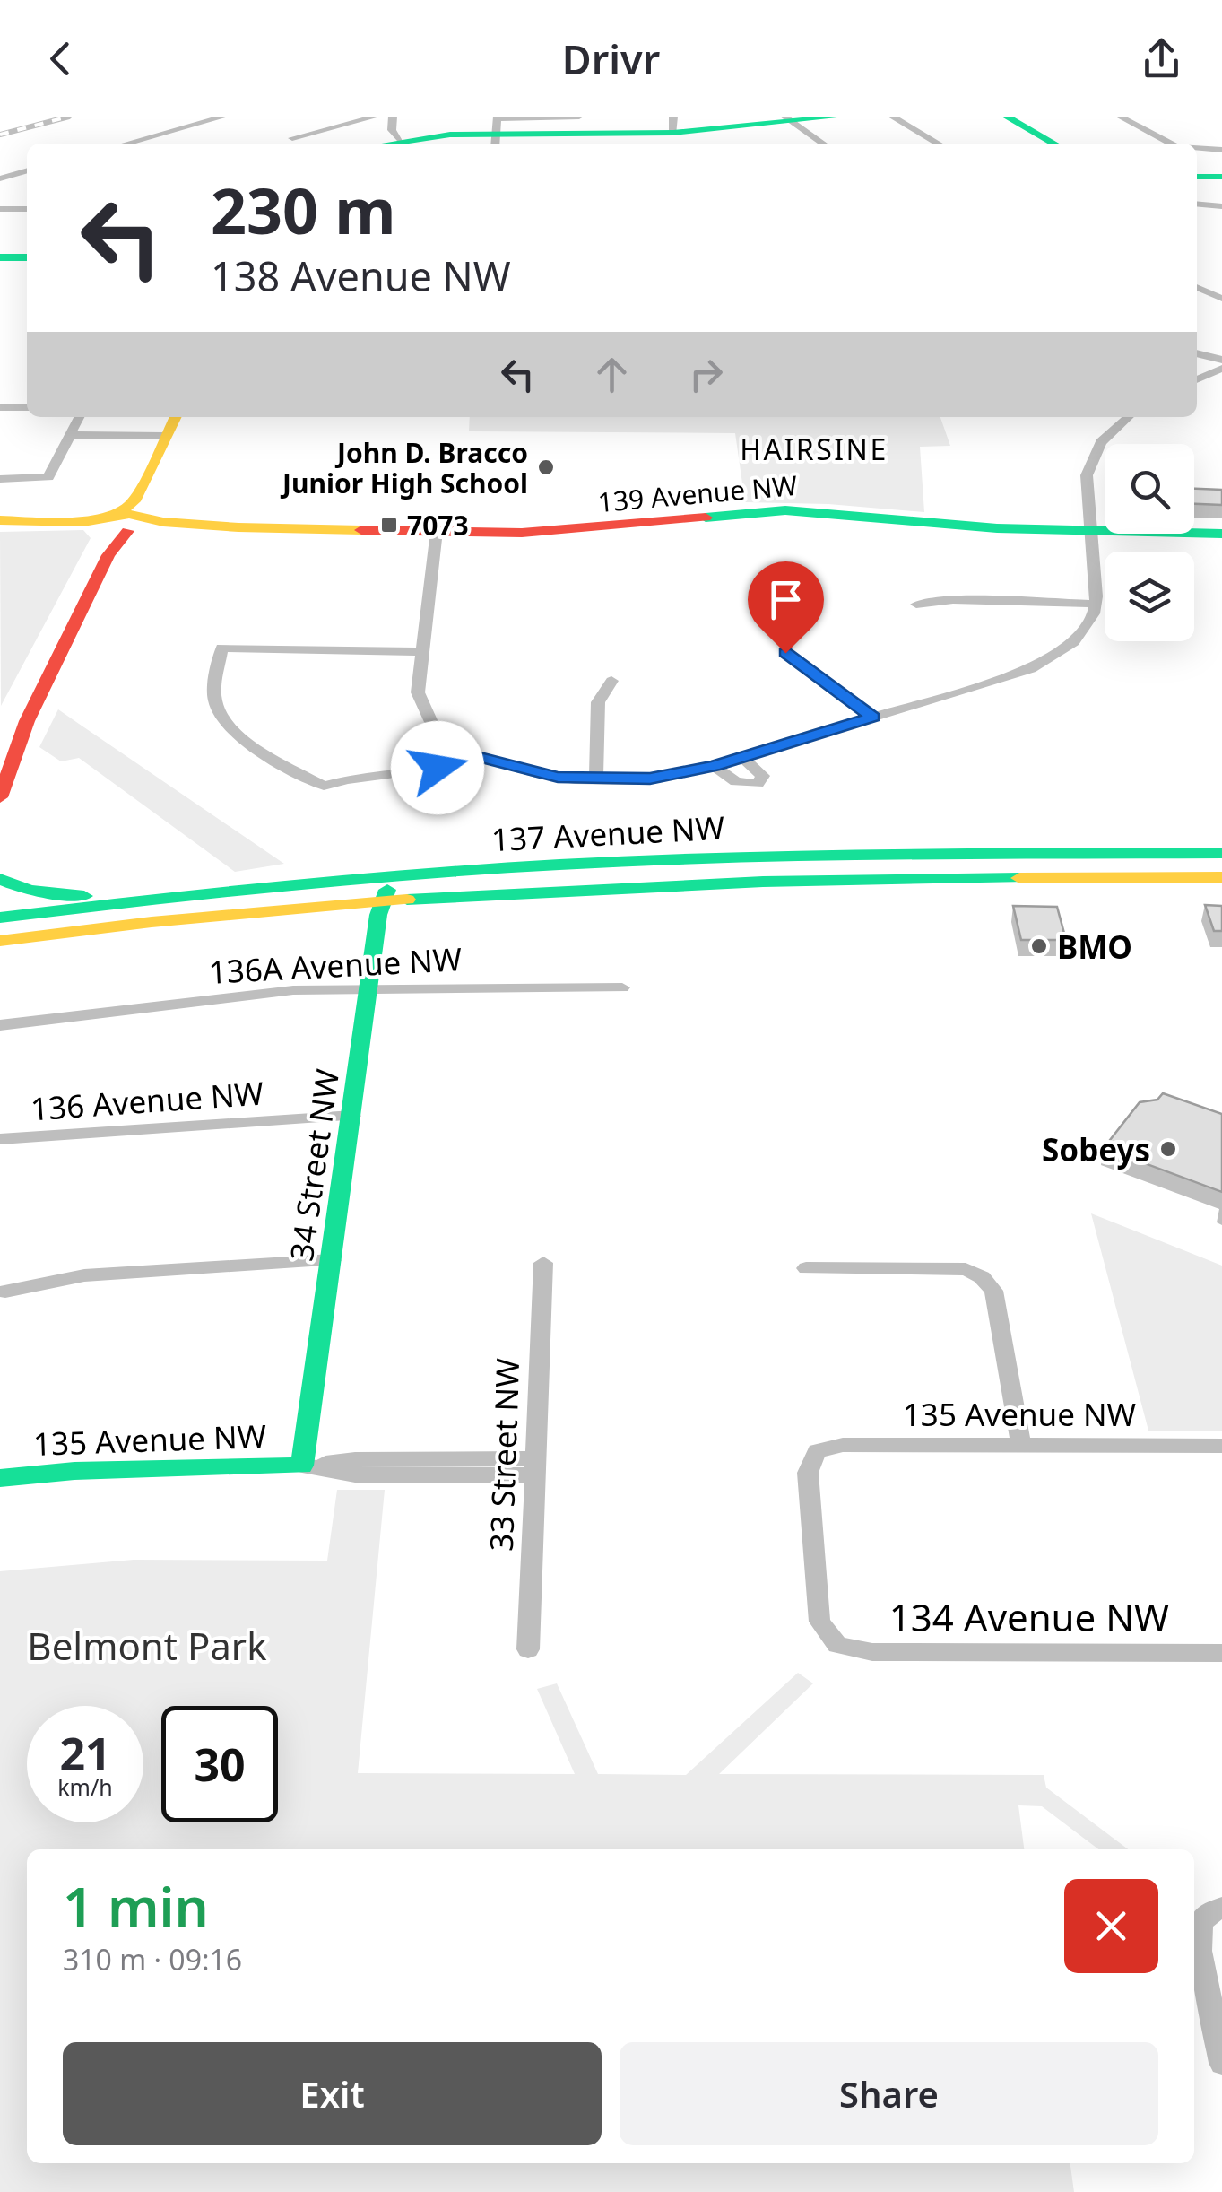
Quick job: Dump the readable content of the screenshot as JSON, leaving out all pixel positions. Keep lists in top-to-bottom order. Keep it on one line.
{"streets":{"street":["139 Avenue NW","137 Avenue NW","136A Avenue NW","136 Avenue NW","34 Street NW","135 Avenue NW","33 Street NW","134 Avenue NW"]},"crossings":[["137 Avenue NW","34 Street NW"],["136A Avenue NW","34 Street NW"],["136 Avenue NW","34 Street NW"],["34 Street NW","135 Avenue NW"],["135 Avenue NW","33 Street NW"],["135 Avenue NW","134 Avenue NW"]],"districts":["HAIRSINE"],"parks":["Belmont Park"],"places":{"other":["John D. Bracco Junior High School","BMO","Sobeys"],"transit":["7073"]},"page":{"header":"Drivr","turn":["230 m","138 Avenue NW"],"speed":"21 km/h","limit":"30","heading":["1 min","310 m · 09:16"],"buttons":["Exit","Share"]}}
